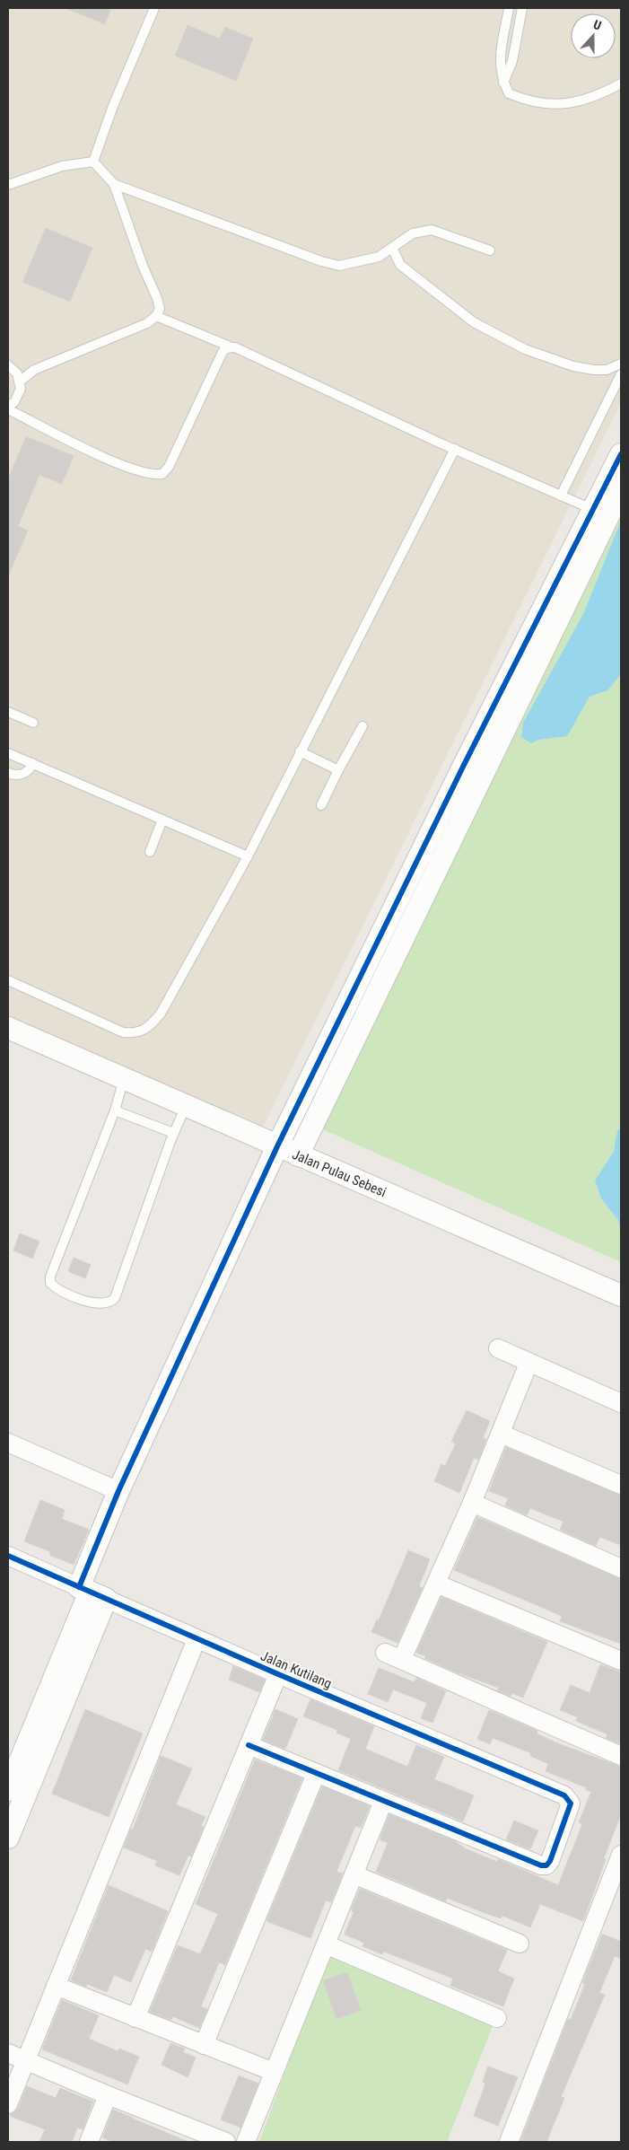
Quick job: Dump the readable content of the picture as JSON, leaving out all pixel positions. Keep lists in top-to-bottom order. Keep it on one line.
{"streets":{"street":["Jalan Pulau Sebesi","Jalan Kutilang"]},"north":"top"}
